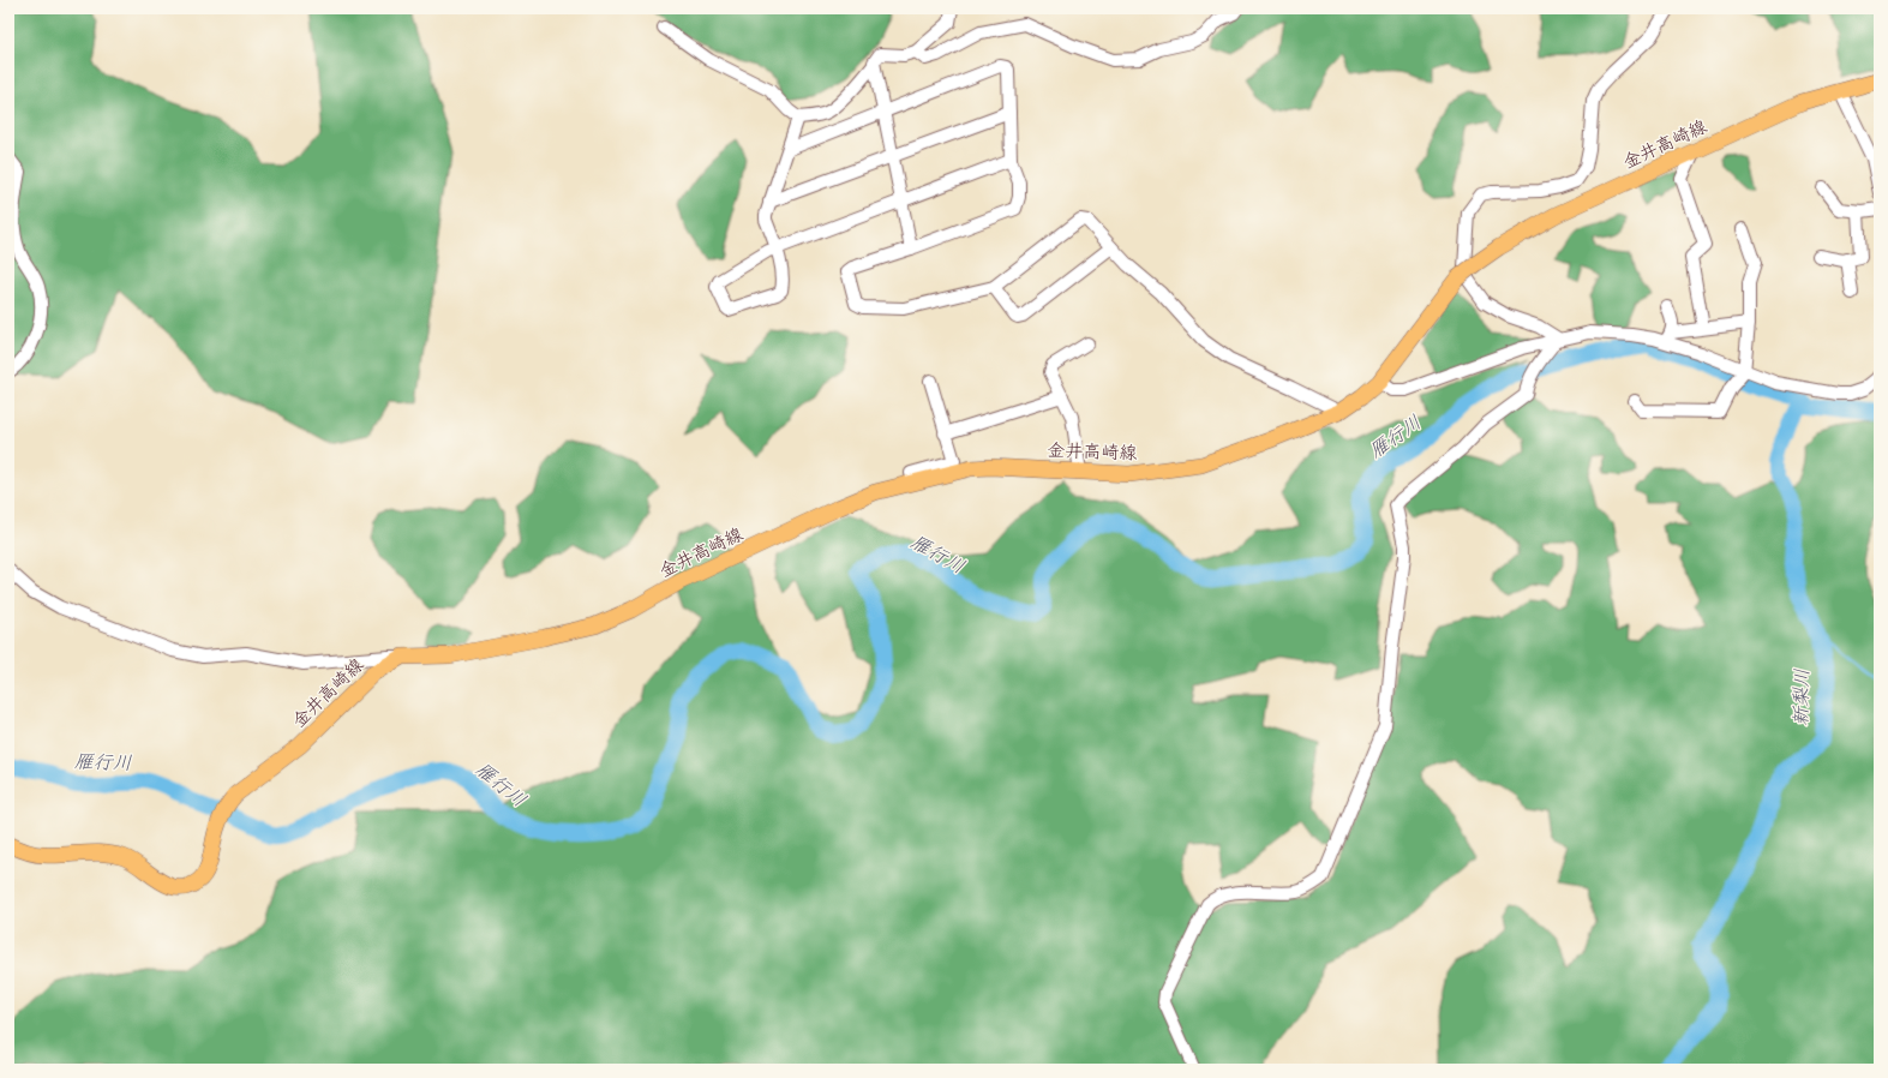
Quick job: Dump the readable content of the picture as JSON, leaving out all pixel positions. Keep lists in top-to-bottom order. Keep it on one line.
{"streets":{"main road":["金井高崎線"]},"water":["雁行川","新梨川"]}
